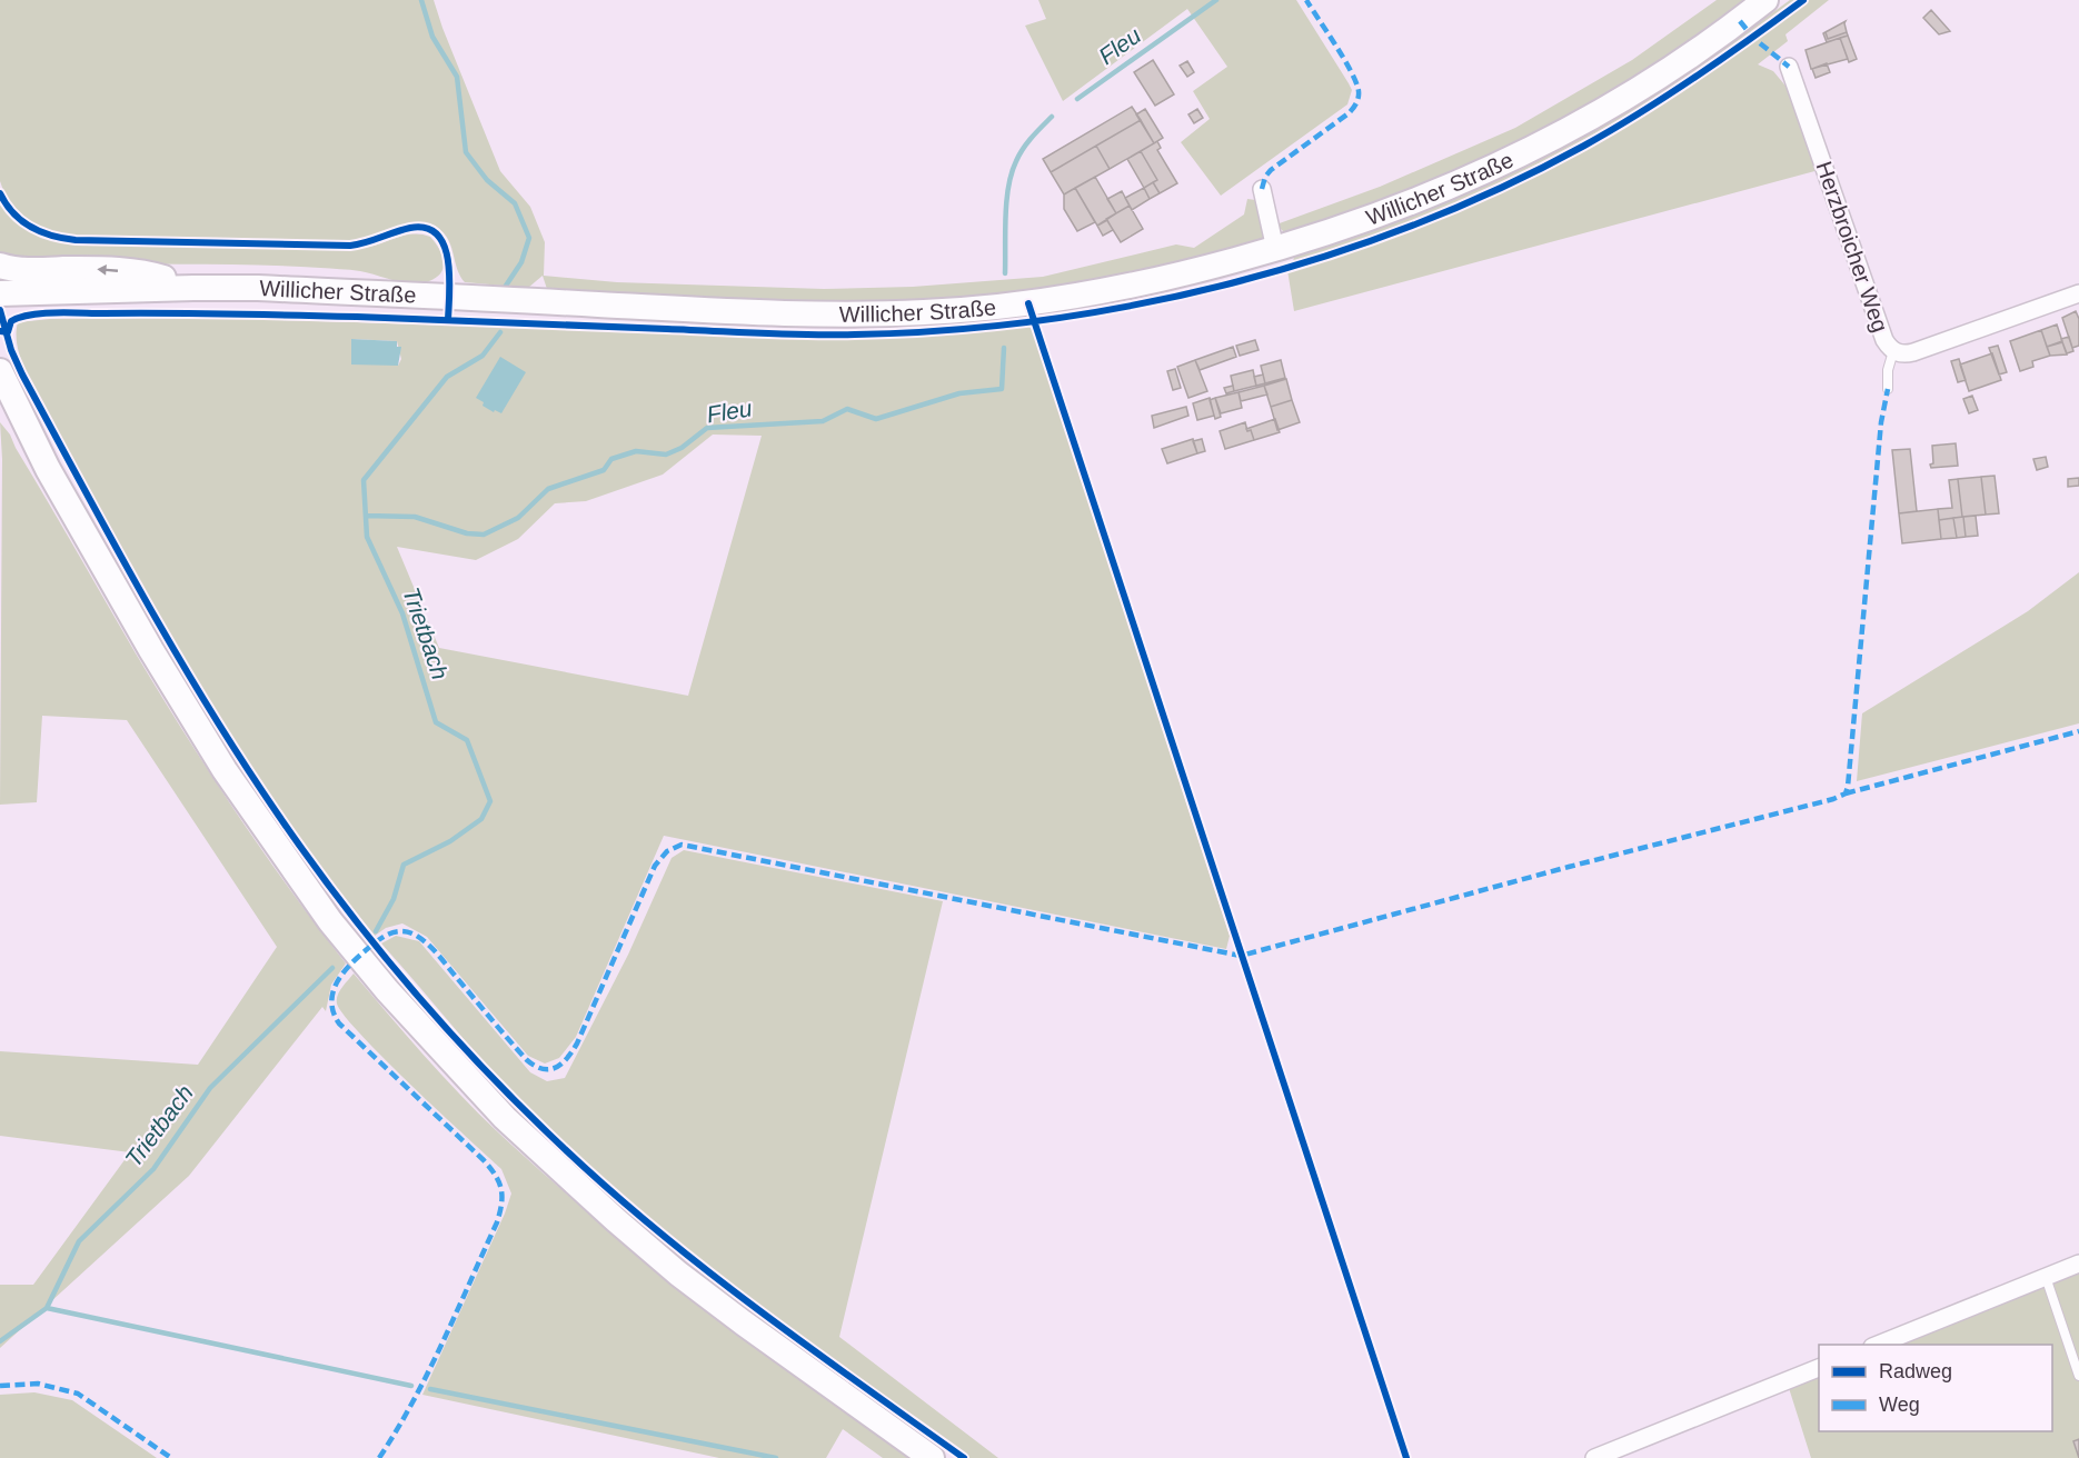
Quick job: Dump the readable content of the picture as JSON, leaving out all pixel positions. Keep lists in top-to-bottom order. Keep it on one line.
{"streets":{"main road":["Willicher Straße"],"street":["Herzbroicher Weg"]},"water":["Fleu","Trietbach"],"legend":["Radweg","Weg"]}
